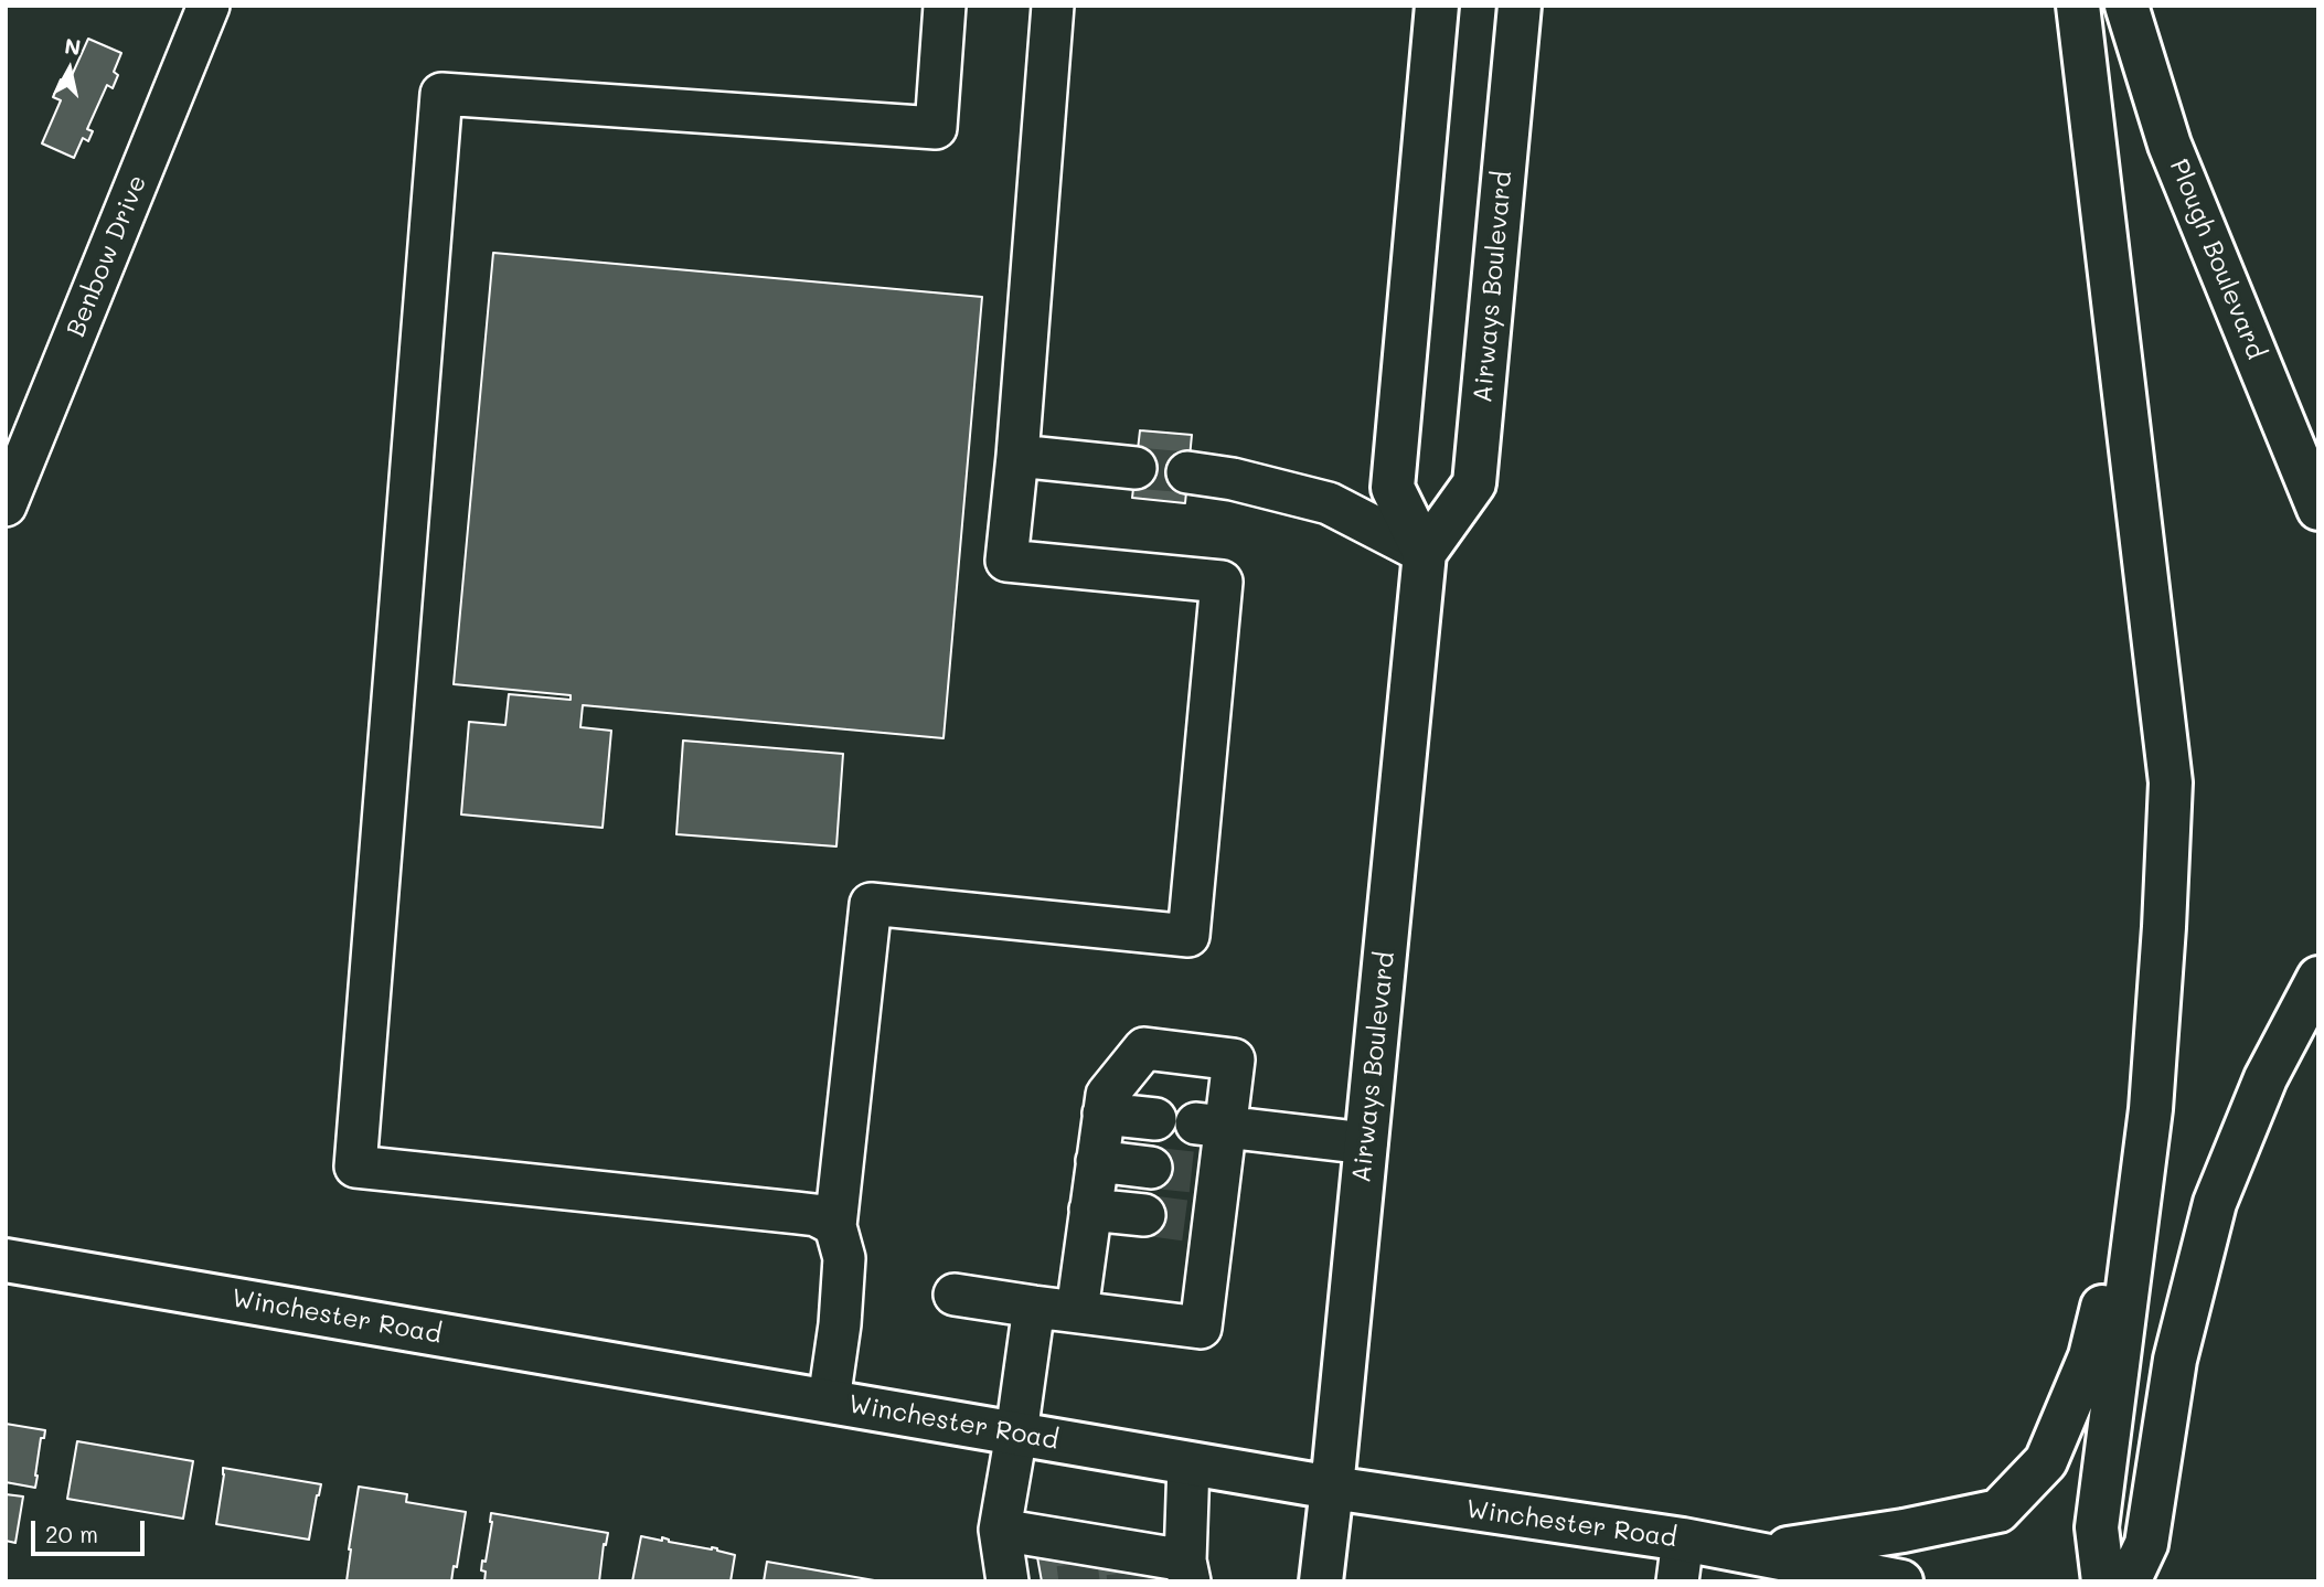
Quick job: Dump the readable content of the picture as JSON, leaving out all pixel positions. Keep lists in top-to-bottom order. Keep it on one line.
{"streets":{"main road":["Plough Boulevard","Airways Boulevard","Winchester Road"],"street":["Benbow Drive"]},"crossings":[["Airways Boulevard","Winchester Road"]],"scale_bar":"20 m","north":"top"}
